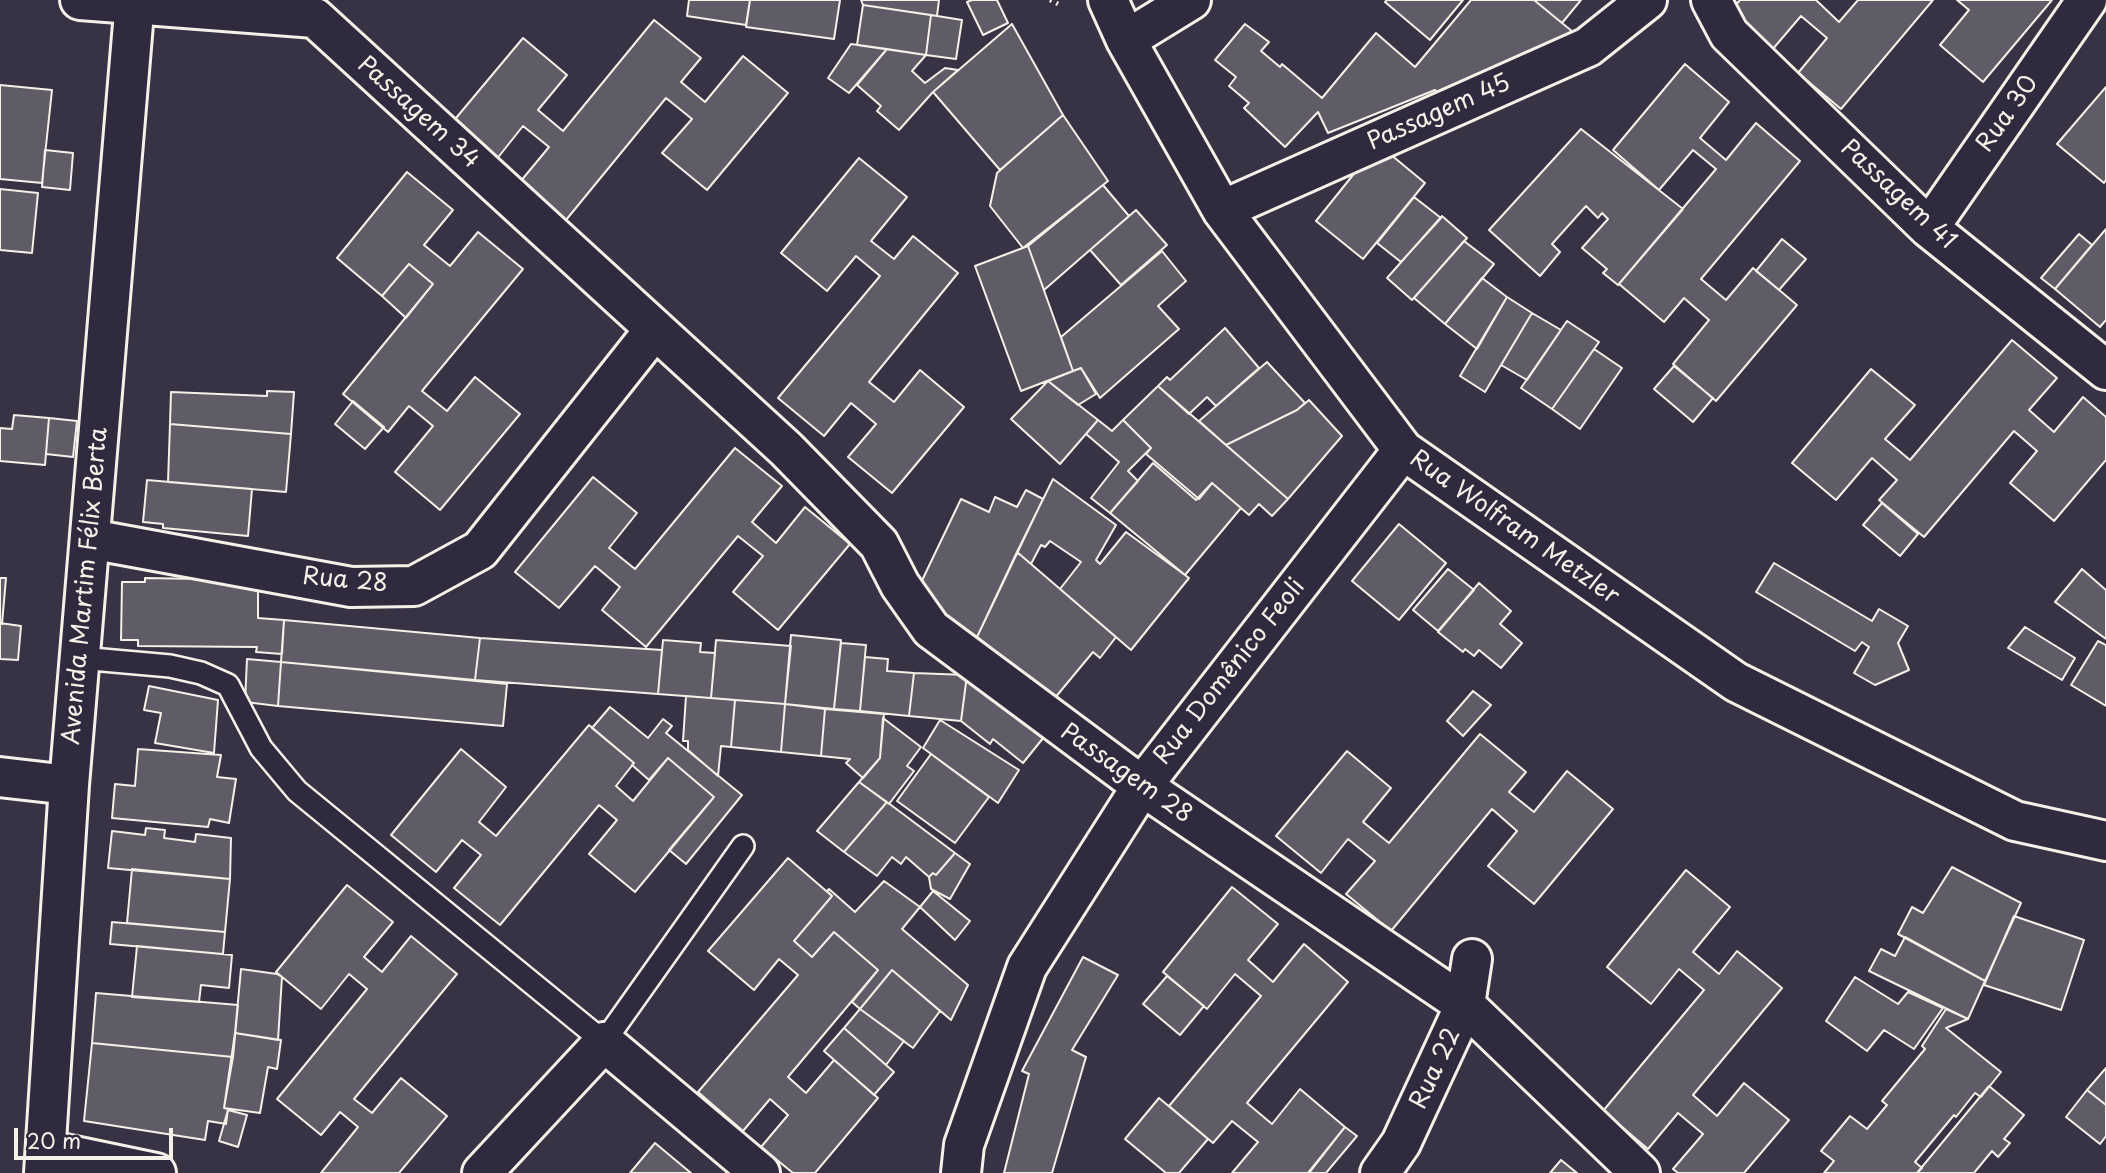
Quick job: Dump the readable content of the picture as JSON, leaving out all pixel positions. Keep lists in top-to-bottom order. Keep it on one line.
{"streets":{"street":["Passagem 34","Passagem 45","Rua 30","Passagem 41","Rua Wolfram Metzler","Rua 28","Avenida Martim Félix Berta","Rua Domênico Feoli","Passagem 28","Rua 22"]},"crossings":[["Passagem 34","Rua 28"],["Passagem 34","Avenida Martim Félix Berta"],["Passagem 34","Passagem 28"],["Passagem 45","Rua Wolfram Metzler"],["Rua 30","Passagem 41"],["Rua Wolfram Metzler","Rua Domênico Feoli"],["Rua 28","Avenida Martim Félix Berta"],["Rua 28","Passagem 28"],["Rua Domênico Feoli","Passagem 28"],["Passagem 28","Rua 22"]],"scale_bar":"20 m"}
